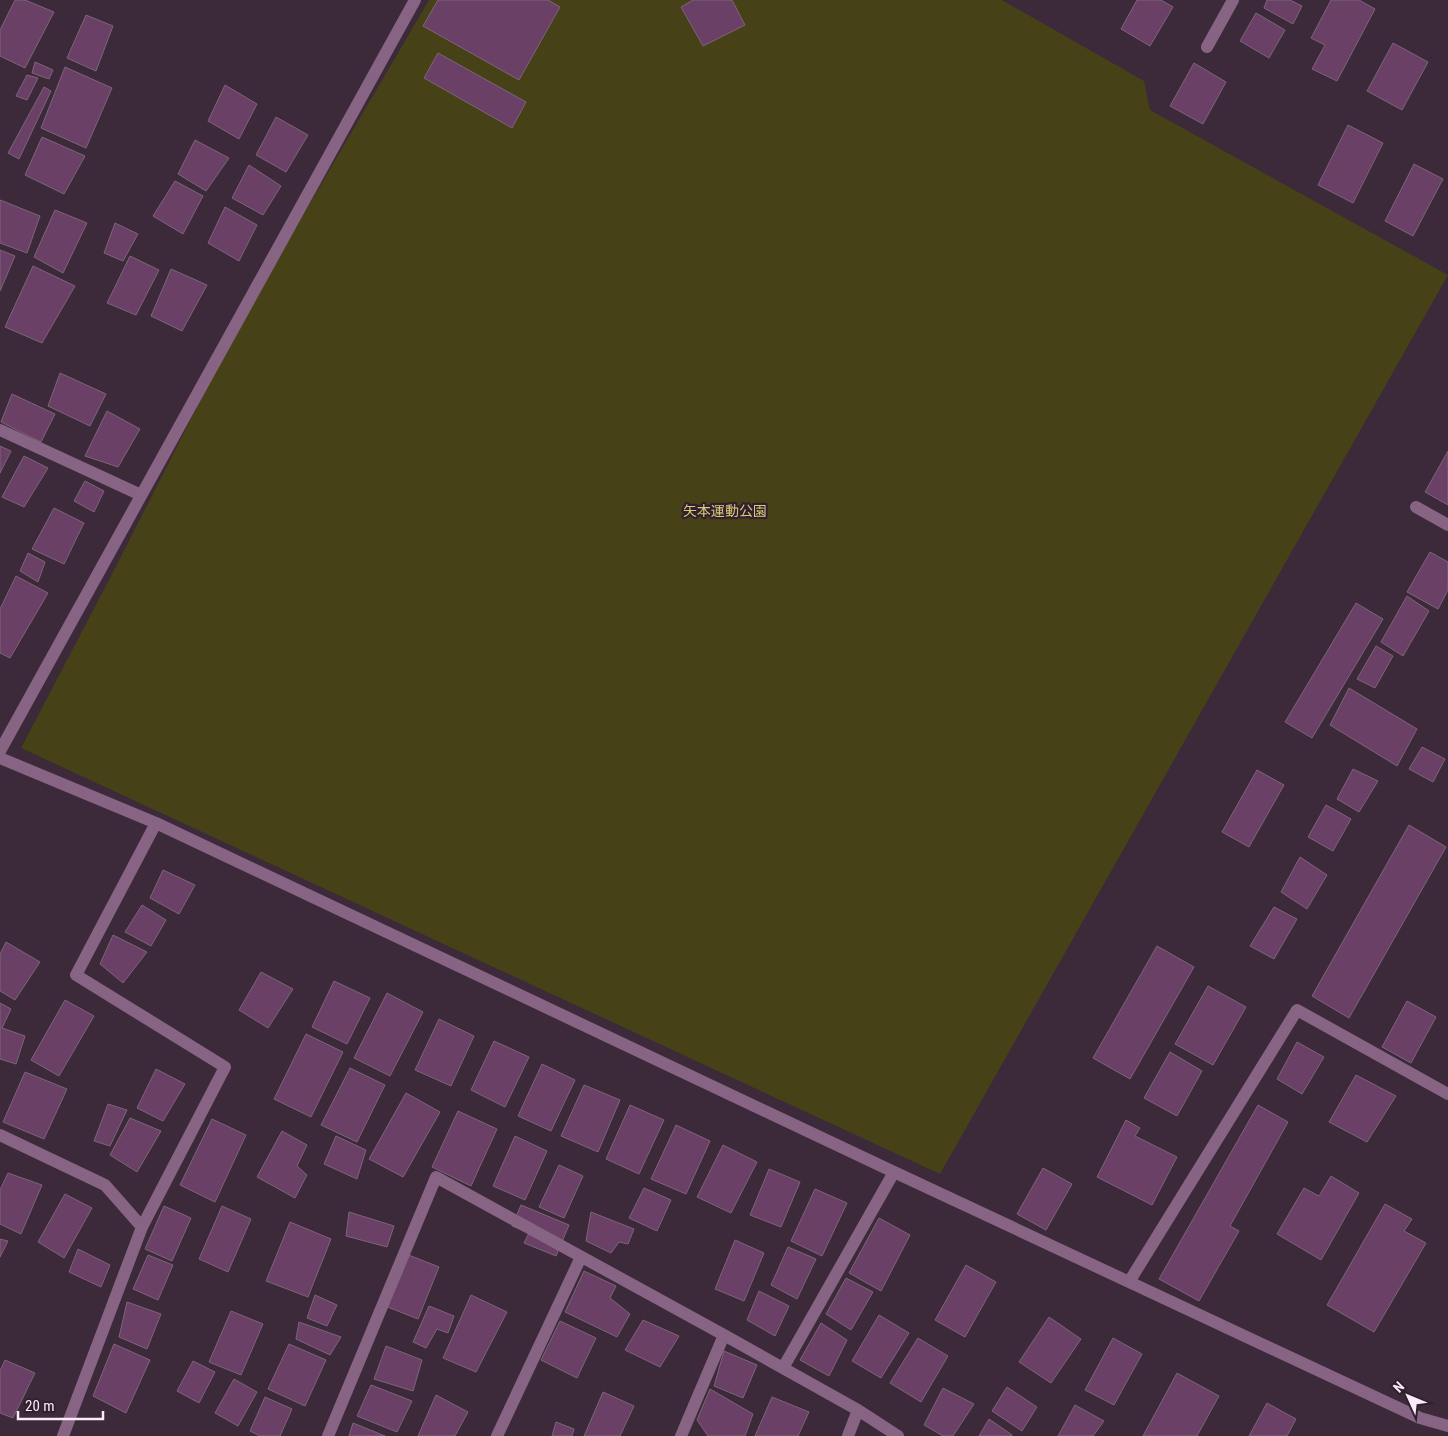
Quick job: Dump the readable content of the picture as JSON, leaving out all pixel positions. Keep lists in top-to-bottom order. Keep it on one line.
{"parks":["矢本運動公園"],"scale_bar":"20 m","north":"top left"}
